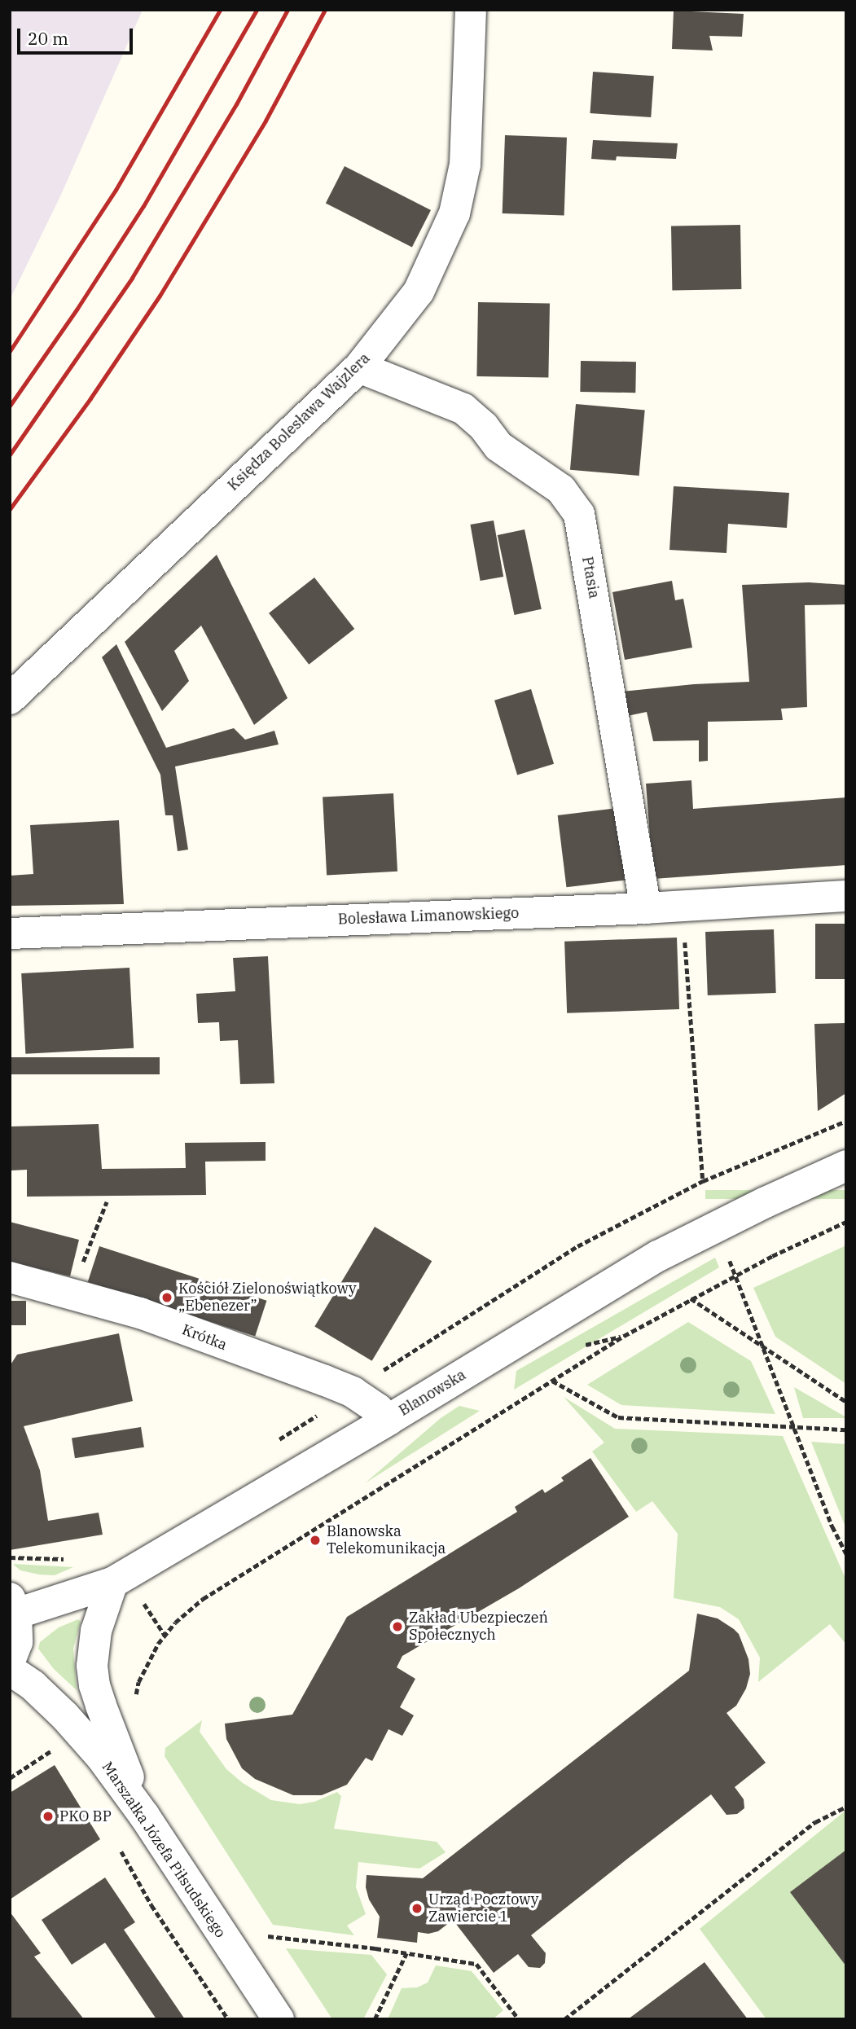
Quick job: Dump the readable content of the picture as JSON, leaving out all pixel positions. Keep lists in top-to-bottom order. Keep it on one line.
{"streets":{"street":["Księdza Bolesława Wajzlera","Ptasia","Bolesława Limanowskiego","Krótka","Blanowska","Marszałka Józefa Piłsudskiego"]},"crossings":[["Księdza Bolesława Wajzlera","Ptasia"],["Ptasia","Bolesława Limanowskiego"],["Krótka","Blanowska"]],"places":["Kościół Zielonoświątkowy „Ebenezer”","Blanowska Telekomunikacja","Zakład Ubezpieczeń Społecznych","PKO BP","Urząd Pocztowy Zawiercie 1"],"scale_bar":"20 m"}
